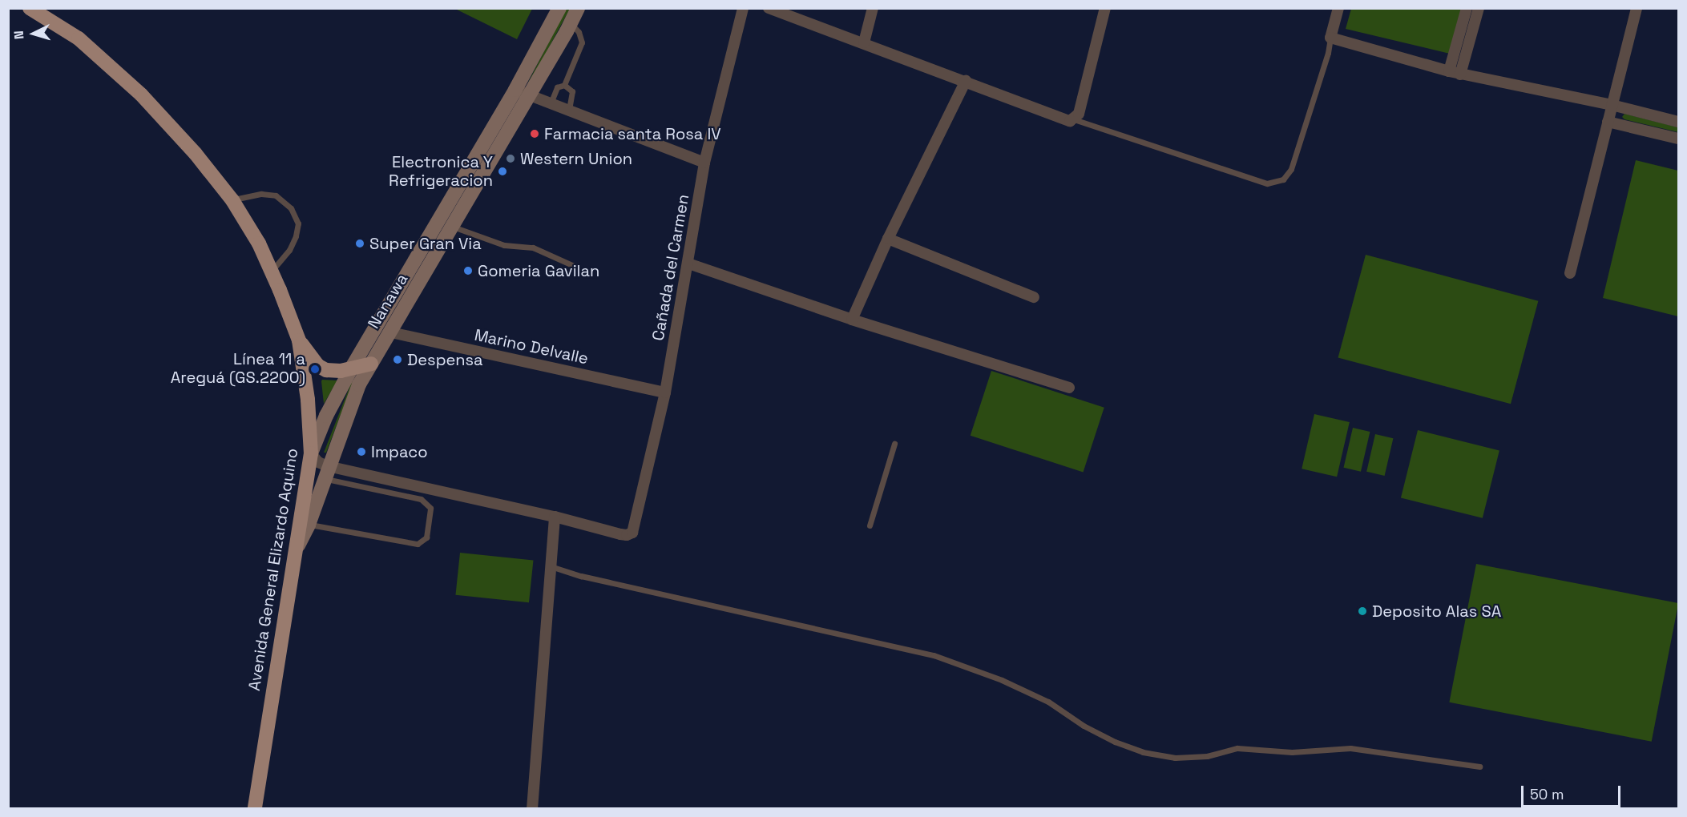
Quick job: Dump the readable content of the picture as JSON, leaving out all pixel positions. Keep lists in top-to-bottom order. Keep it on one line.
{"streets":{"main road":["Nanawa","Avenida General Elizardo Aquino"],"street":["Cañada del Carmen","Marino Delvalle"]},"crossings":[["Cañada del Carmen","Marino Delvalle"],["Nanawa","Marino Delvalle"],["Nanawa","Avenida General Elizardo Aquino"]],"places":["Farmacia santa Rosa IV","Western Union","Electronica Y Refrigeracion","Super Gran Via","Gomeria Gavilan","Despensa","Línea 11 a Areguá (GS.2200)","Impaco","Deposito Alas SA"],"scale_bar":"50 m","north":"left"}
